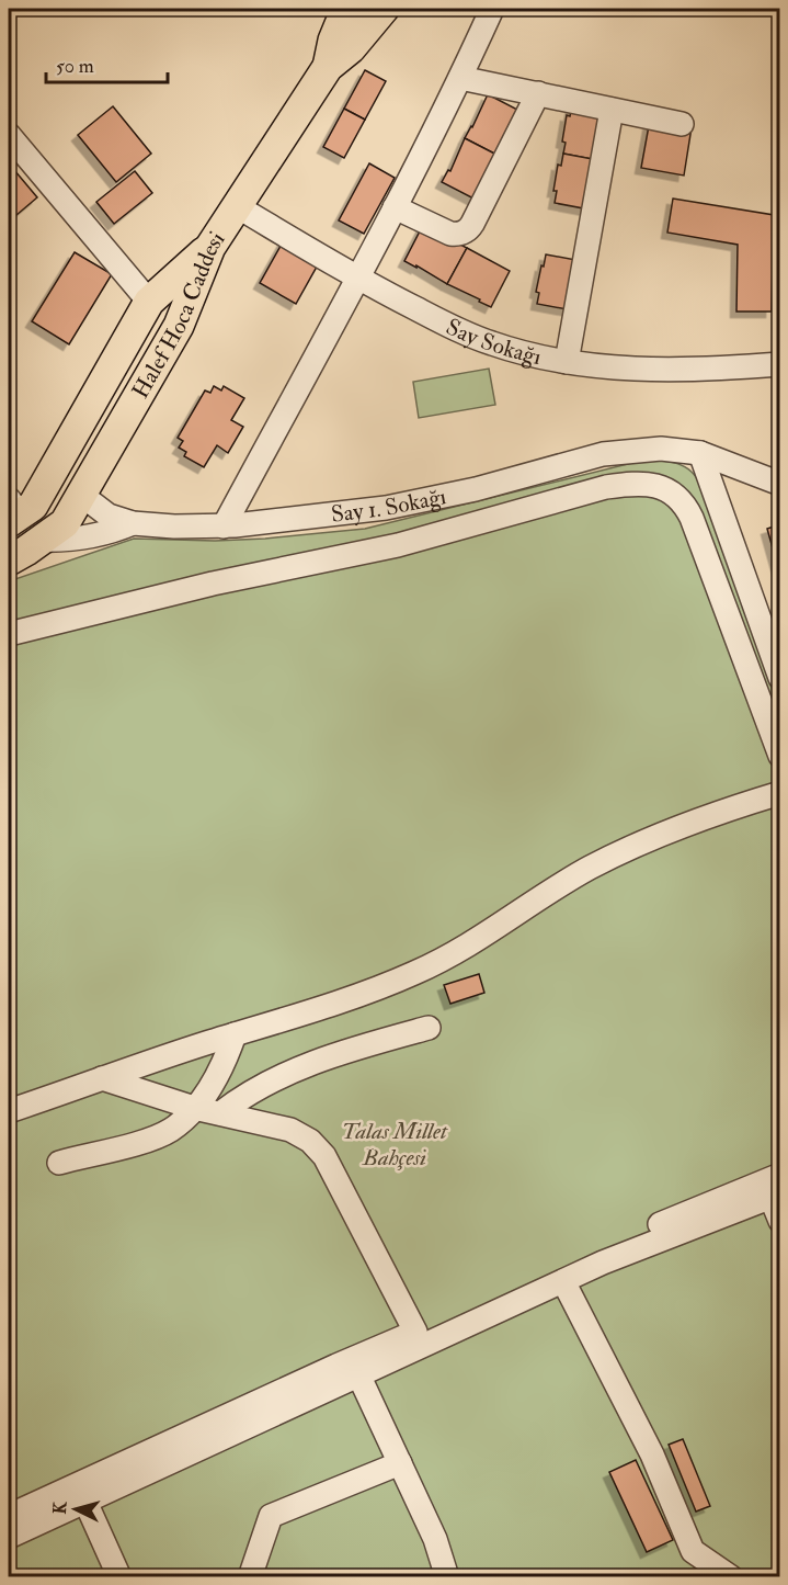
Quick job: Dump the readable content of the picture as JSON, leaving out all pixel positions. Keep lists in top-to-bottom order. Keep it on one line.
{"streets":{"main road":["Halef Hoca Caddesi"],"street":["Say Sokağı","Say 1. Sokağı"]},"crossings":[["Halef Hoca Caddesi","Say 1. Sokağı"]],"parks":["Talas Millet Bahçesi"],"scale_bar":"50 m","north":"left"}
